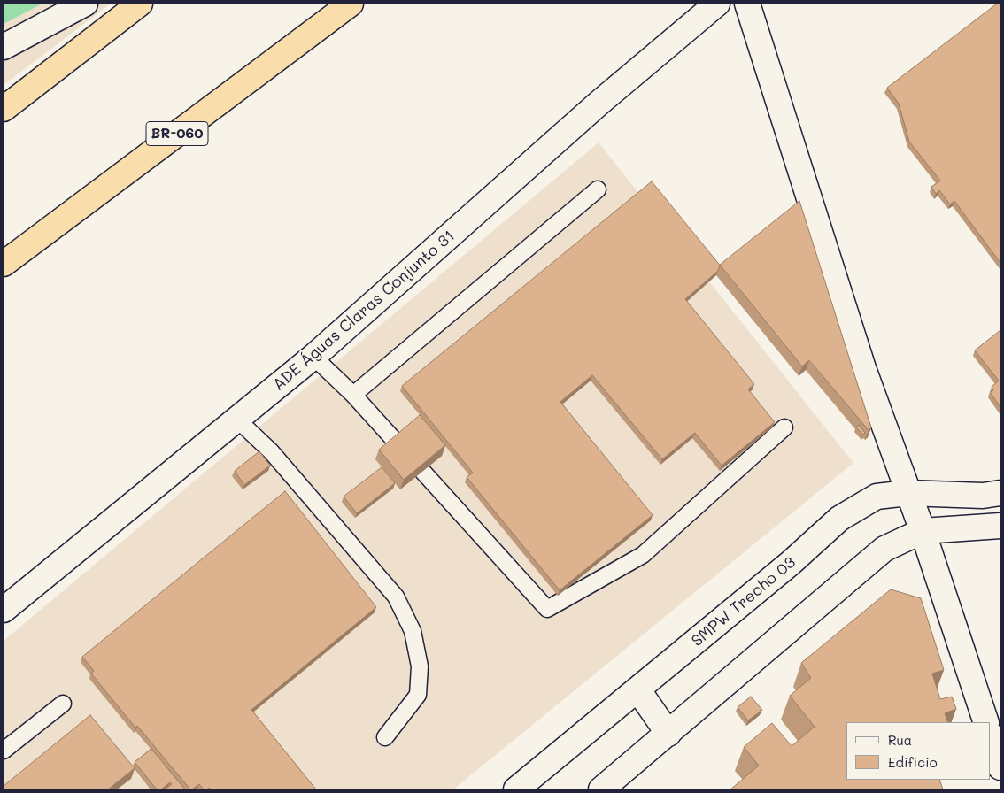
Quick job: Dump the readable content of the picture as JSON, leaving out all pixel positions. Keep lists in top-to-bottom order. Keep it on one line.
{"streets":{"highway":["BR-060"],"street":["ADE Águas Claras Conjunto 31","SMPW Trecho 03"]},"legend":["Rua","Edifício"]}
